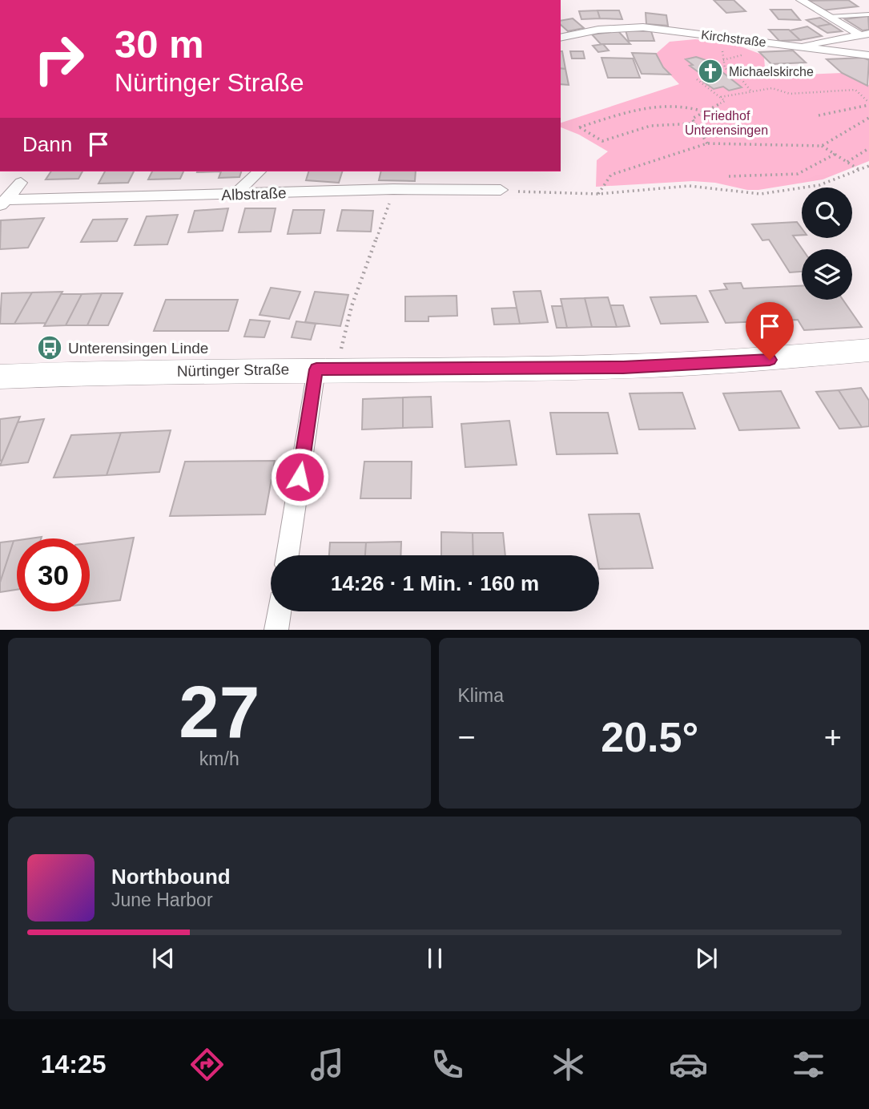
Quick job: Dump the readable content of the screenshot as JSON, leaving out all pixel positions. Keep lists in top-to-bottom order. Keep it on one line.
{"streets":{"street":["Kirchstraße","Albstraße","Nürtinger Straße"]},"parks":["Friedhof Unterensingen"],"places":{"church":["Michaelskirche"],"bus stop":["Unterensingen Linde"]},"page":{"turn":["30 m","Nürtinger Straße"],"then":"Dann","limit":"30","trip":"14:26 · 1 Min. · 160 m","tile":[["27","km/h"],"Klima"],"heat":["−","20.5°","+"],"song":["Northbound","June Harbor"],"tabs":"14:25"}}
